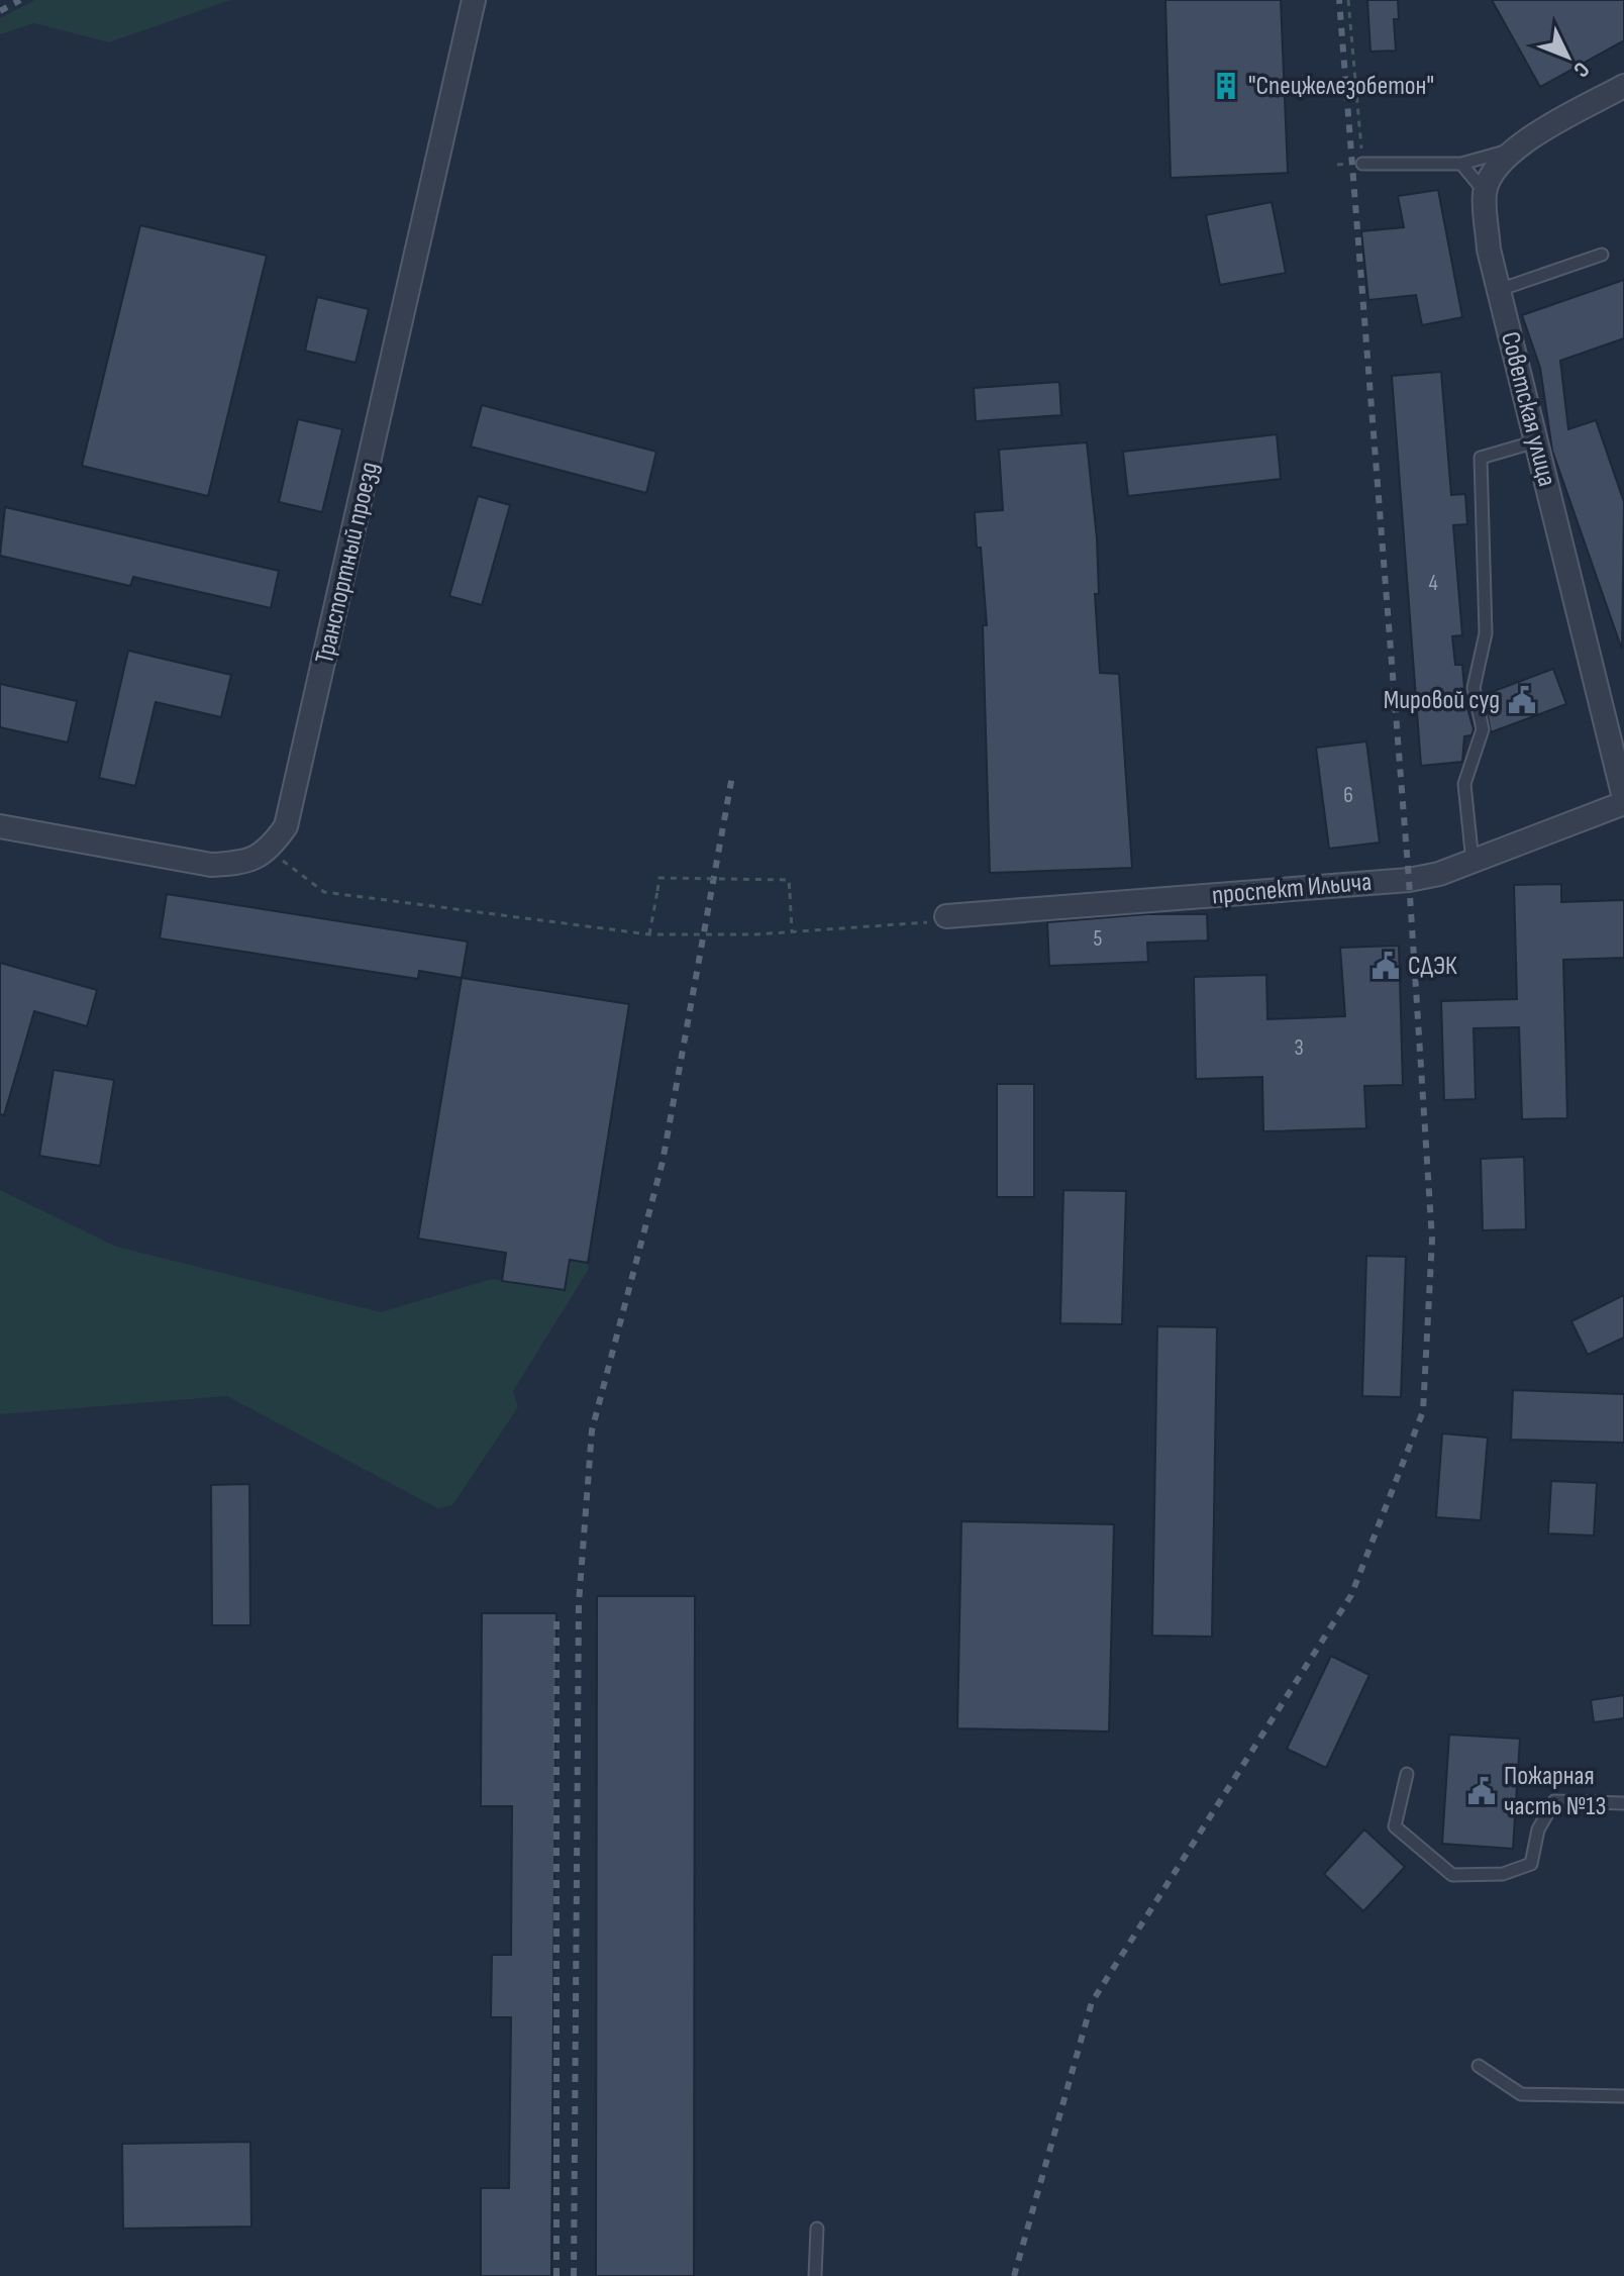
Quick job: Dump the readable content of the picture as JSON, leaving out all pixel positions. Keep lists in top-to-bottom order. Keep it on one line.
{"streets":{"street":["Советская улица","Транспортный проезд","проспект Ильича"]},"crossings":[["Советская улица","проспект Ильича"]],"places":{"building":["\"Спецжелезобетон\""],"public building":["Мировой суд","СДЭК","Пожарная часть №13"]},"house_numbers":["4","6","5","3"],"north":"bottom right"}
